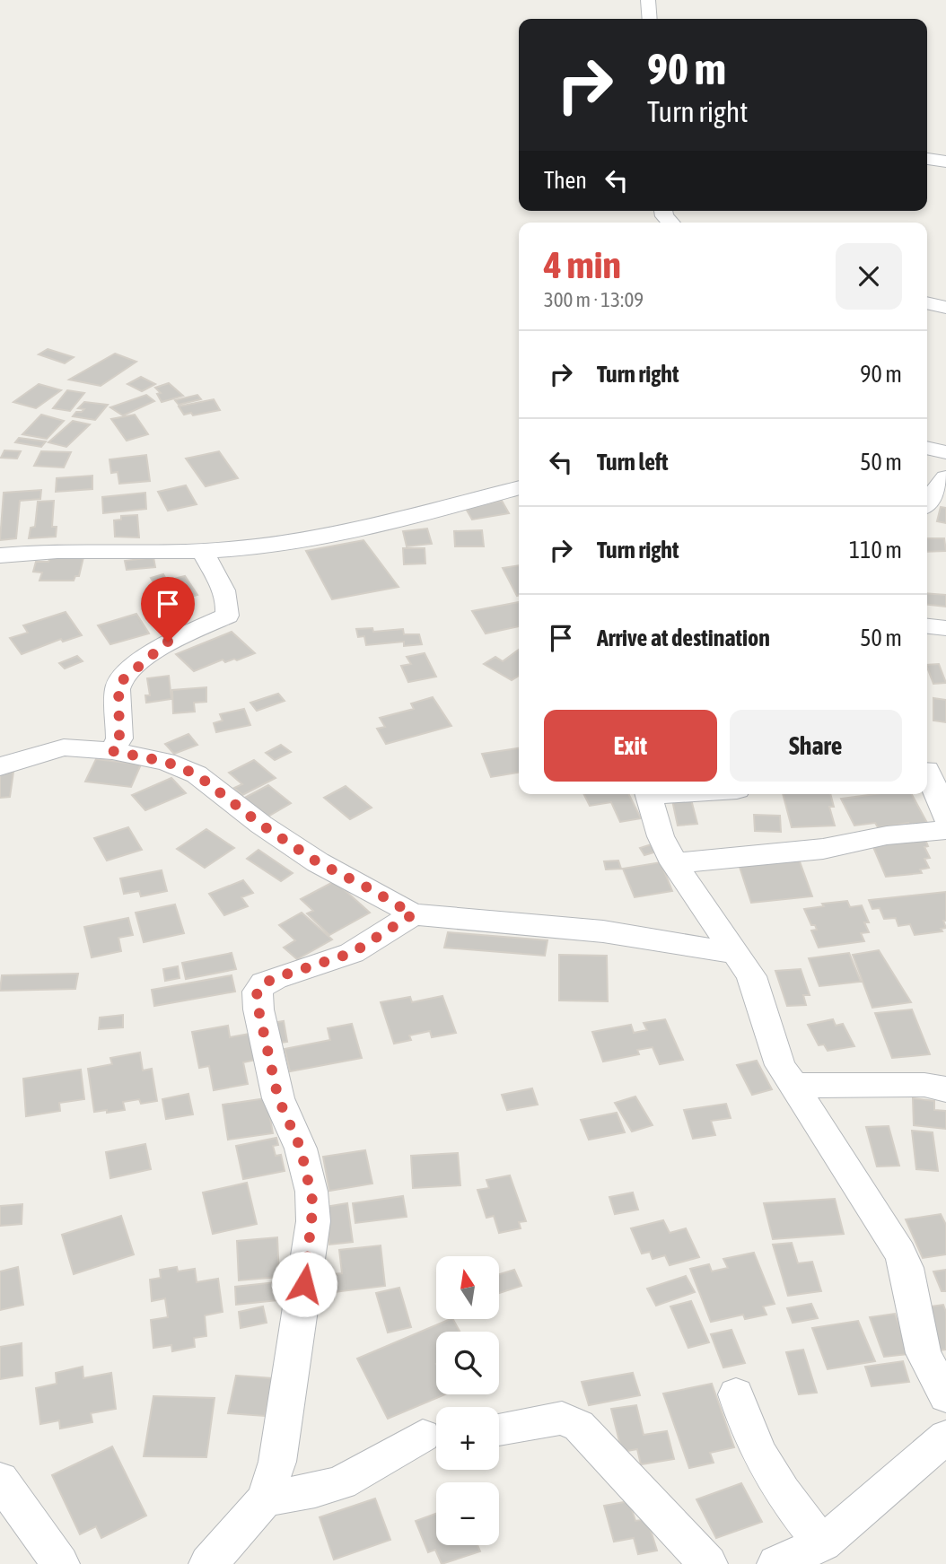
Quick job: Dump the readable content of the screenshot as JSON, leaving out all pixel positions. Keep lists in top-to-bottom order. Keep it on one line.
{"north":"top","page":{"turn":["90 m","Turn right"],"then":"Then","heading":["4 min","300 m · 13:09"],"list":[{"name":"Turn right","value":"90 m"},{"name":"Turn left","value":"50 m"},{"name":"Turn right","value":"110 m"},{"name":"Arrive at destination","value":"50 m"}],"buttons":["Exit","Share"],"map_buttons":["+","−"]}}
